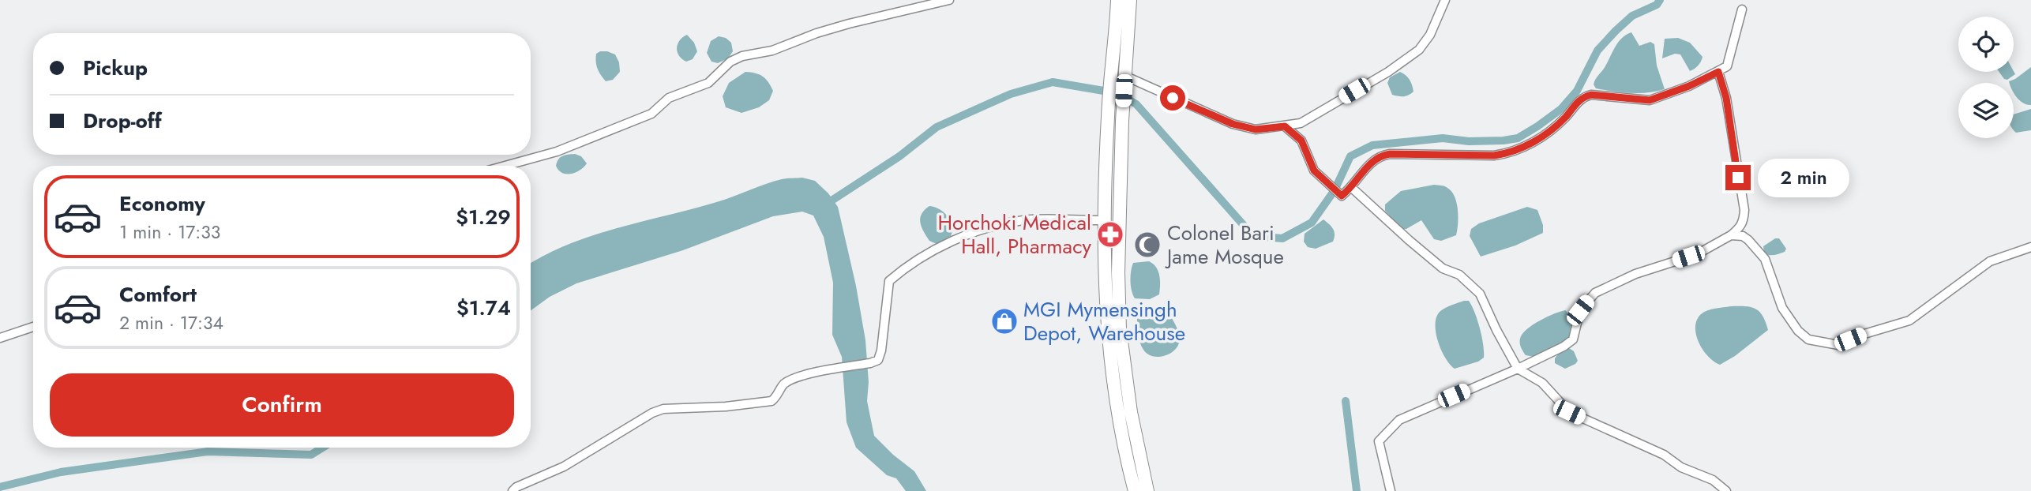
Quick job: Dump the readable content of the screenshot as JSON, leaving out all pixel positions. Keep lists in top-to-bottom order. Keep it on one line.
{"places":{"pharmacy":["Horchoki Medical Hall, Pharmacy"],"mosque":["Colonel Bari Jame Mosque"],"shop":["MGI Mymensingh Depot, Warehouse"]},"page":{"banner":["Pickup","Drop-off"],"bubble":"2 min","list":[{"name":"Economy","note":"1 min · 17:33","value":"$1.29"},{"name":"Comfort","note":"2 min · 17:34","value":"$1.74"}],"buttons":"Confirm"}}
